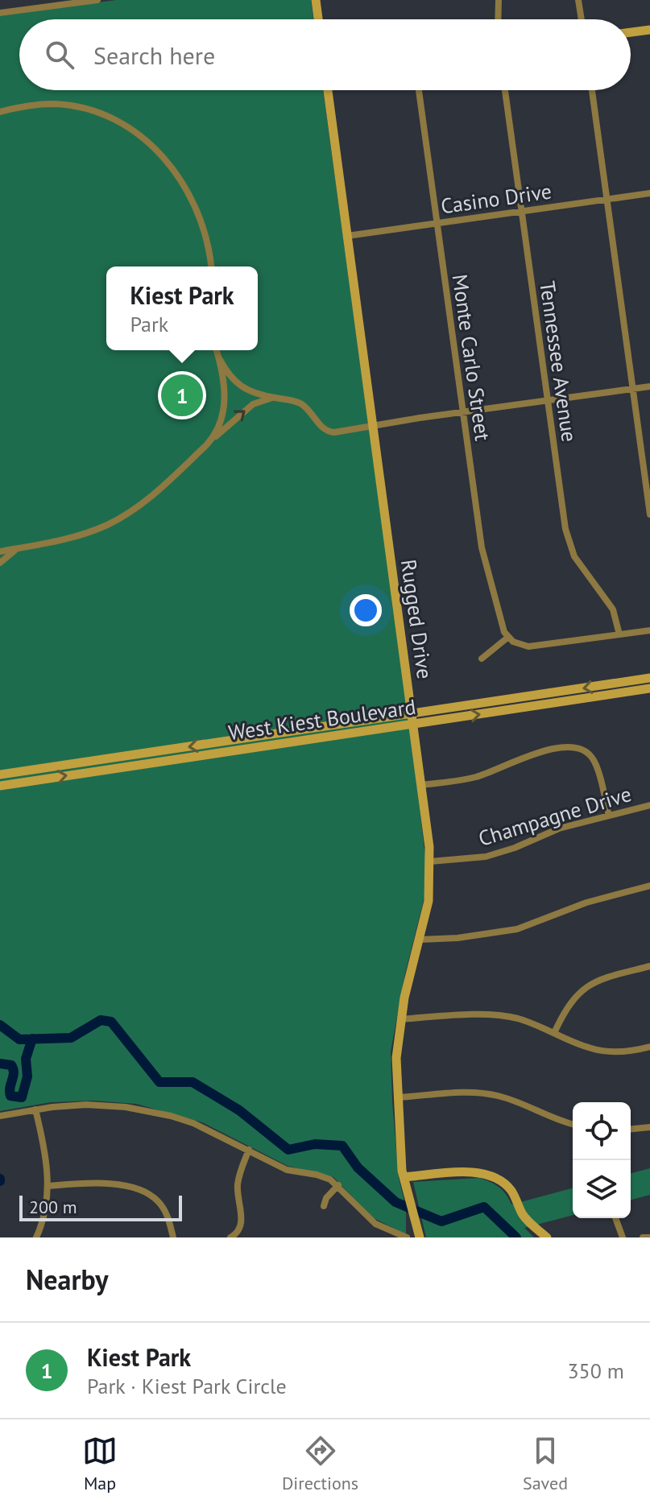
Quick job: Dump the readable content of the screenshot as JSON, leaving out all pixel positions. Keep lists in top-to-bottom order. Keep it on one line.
{"streets":{"street":["Casino Drive","Monte Carlo Street","Tennessee Avenue","Rugged Drive","West Kiest Boulevard","Champagne Drive"]},"crossings":[["Casino Drive","Monte Carlo Street"],["Casino Drive","Tennessee Avenue"],["Casino Drive","Rugged Drive"],["Rugged Drive","West Kiest Boulevard"],["Rugged Drive","Champagne Drive"]],"scale_bar":"200 m","page":{"search":"Search here","popup":["Kiest Park","Park"],"pins":"1","scale":"200 m","heading":"Nearby","list":[{"mark":"1","name":"Kiest Park","note":"Park · Kiest Park Circle","value":"350 m"}],"nav":["Map","Directions","Saved"]}}
